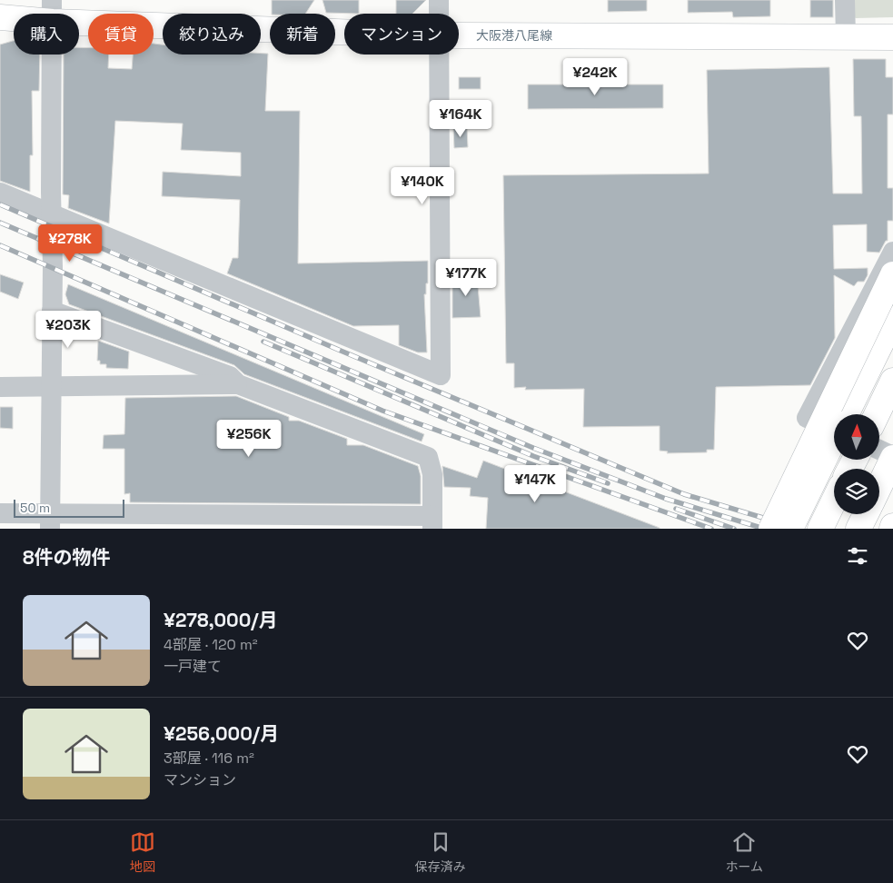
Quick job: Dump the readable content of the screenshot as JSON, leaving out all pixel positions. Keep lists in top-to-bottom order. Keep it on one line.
{"streets":{"main road":["大阪港八尾線"]},"scale_bar":"50 m","north":"top","page":{"chip":["購入","賃貸","絞り込み","新着","マンション"],"price":["¥242K","¥164K","¥140K","¥278K","¥177K","¥203K","¥256K","¥147K"],"scale":"50 m","heading":"8件の物件","list":[{"name":"¥278,000/月","note":"4部屋 · 120 m² · 一戸建て"},{"name":"¥256,000/月","note":"3部屋 · 116 m² · マンション"}],"tabs":["地図","保存済み","ホーム"]}}
